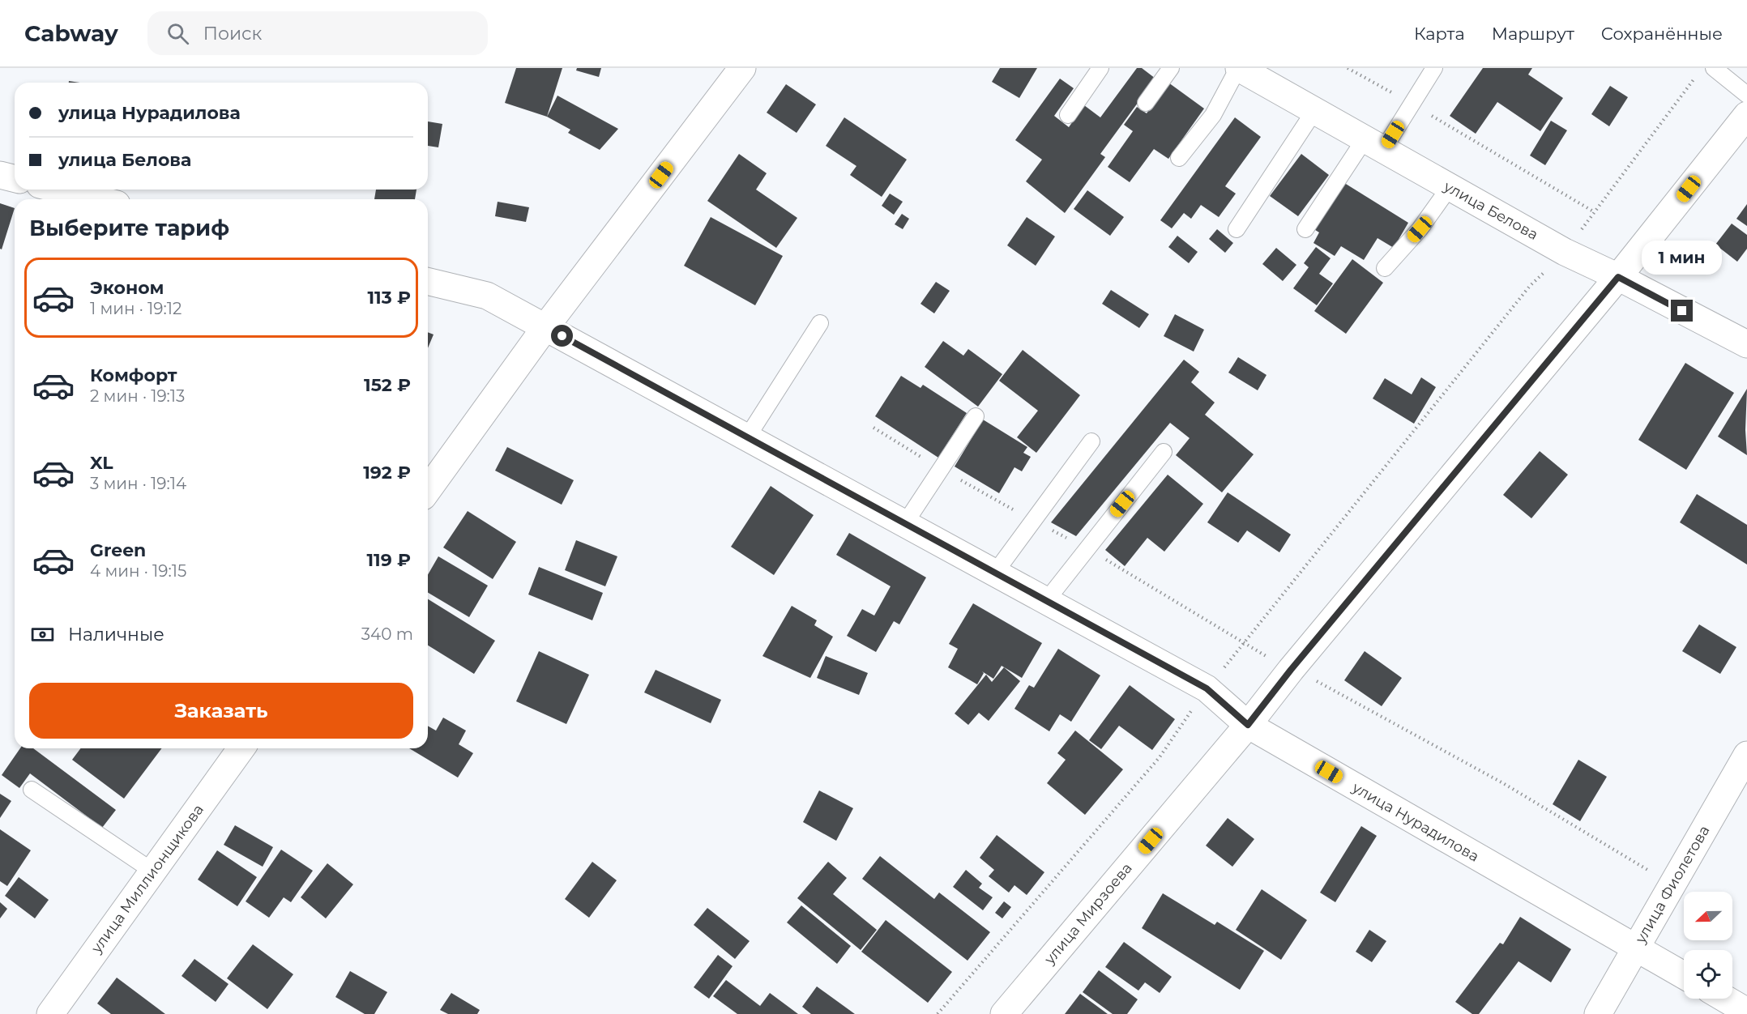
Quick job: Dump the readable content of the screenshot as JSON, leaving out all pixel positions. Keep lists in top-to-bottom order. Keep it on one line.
{"streets":{"street":["улица Белова","улица Нурадилова","улица Миллионщикова","улица Фиолетова","улица Мирзоева"]},"crossings":[["улица Белова","улица Мирзоева"],["улица Нурадилова","улица Фиолетова"],["улица Нурадилова","улица Мирзоева"]],"north":"left","page":{"header":"Cabway","search":"Поиск","nav":["Карта","Маршрут","Сохранённые"],"banner":["улица Нурадилова","улица Белова"],"heading":"Выберите тариф","bubble":"1 мин","list":[{"name":"Эконом","note":"1 мин · 19:12","value":"113 ₽"},{"name":"Комфорт","note":"2 мин · 19:13","value":"152 ₽"},{"name":"XL","note":"3 мин · 19:14","value":"192 ₽"},{"name":"Green","note":"4 мин · 19:15","value":"119 ₽"}],"pay":["Наличные","340 m"],"buttons":"Заказать"}}
